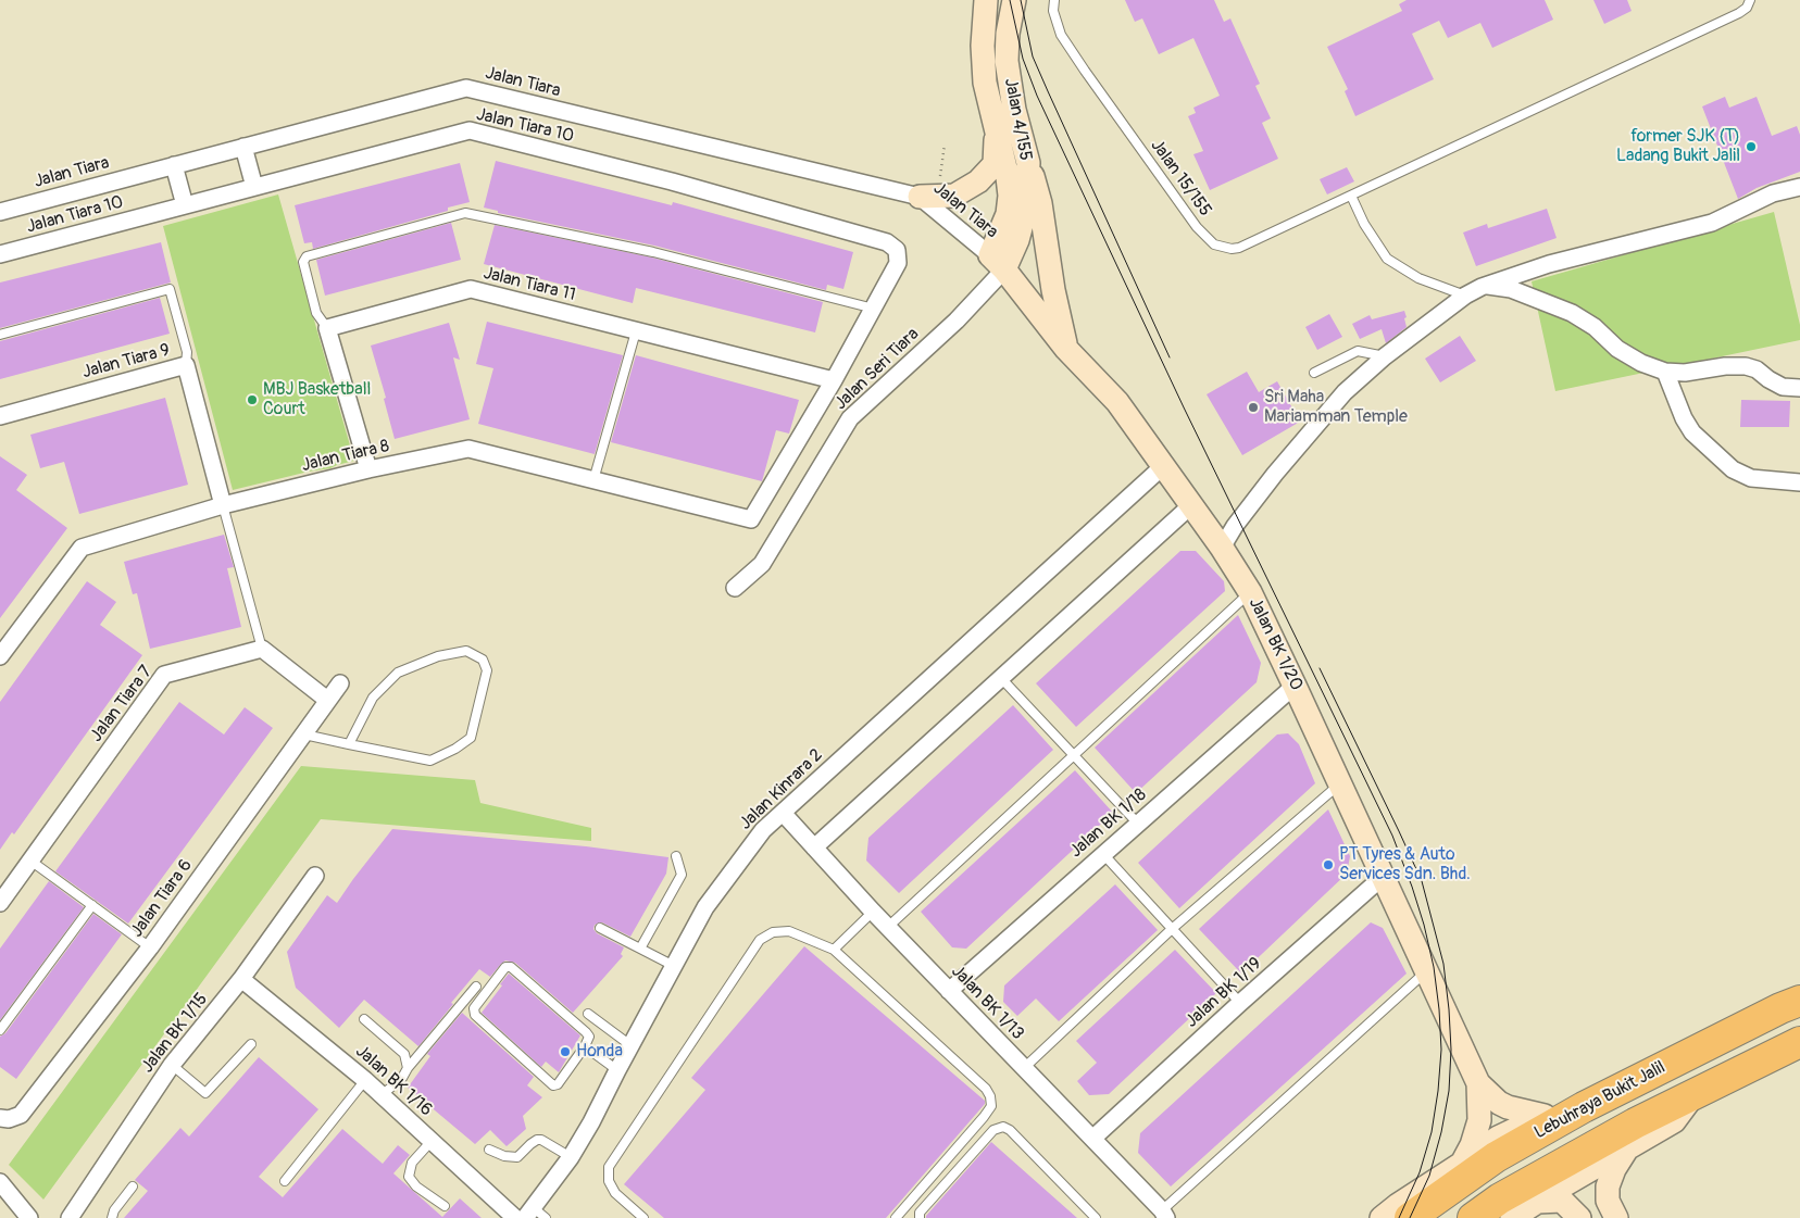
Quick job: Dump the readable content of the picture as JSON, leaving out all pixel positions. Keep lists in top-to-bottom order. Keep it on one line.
{"streets":{"highway":["Lebuhraya Bukit Jalil"],"street":["Jalan Tiara","Jalan 4/155","Jalan Tiara 10","Jalan Tiara 11","Jalan Tiara 9","Jalan Seri Tiara","Jalan Tiara 8","Jalan BK 1/20","Jalan Tiara 7","Jalan Kinrara 2","Jalan BK 1/18","Jalan Tiara 6","Jalan BK 1/19","Jalan BK 1/13","Jalan BK 1/15","Jalan BK 1/16"],"lane":["Jalan 15/155"]},"crossings":[["Jalan Tiara","Jalan 4/155"],["Jalan Tiara","Jalan Seri Tiara"],["Jalan Tiara","Jalan BK 1/20"],["Jalan 4/155","Jalan Seri Tiara"],["Jalan 4/155","Jalan BK 1/20"],["Jalan Tiara 10","Jalan Tiara 11"],["Jalan Tiara 10","Jalan Tiara 8"],["Jalan Tiara 9","Jalan Tiara 8"],["Jalan Seri Tiara","Jalan BK 1/20"],["Jalan BK 1/20","Jalan Kinrara 2"],["Jalan BK 1/20","Jalan BK 1/18"],["Jalan BK 1/20","Jalan BK 1/19"],["Jalan Kinrara 2","Jalan BK 1/13"],["Jalan BK 1/18","Jalan BK 1/13"],["Jalan BK 1/19","Jalan BK 1/13"],["Jalan BK 1/15","Jalan BK 1/16"]],"places":["former SJK (T) Ladang Bukit Jalil","MBJ Basketball Court","Sri Maha Mariamman Temple","PT Tyres & Auto Services Sdn. Bhd.","Honda"]}
